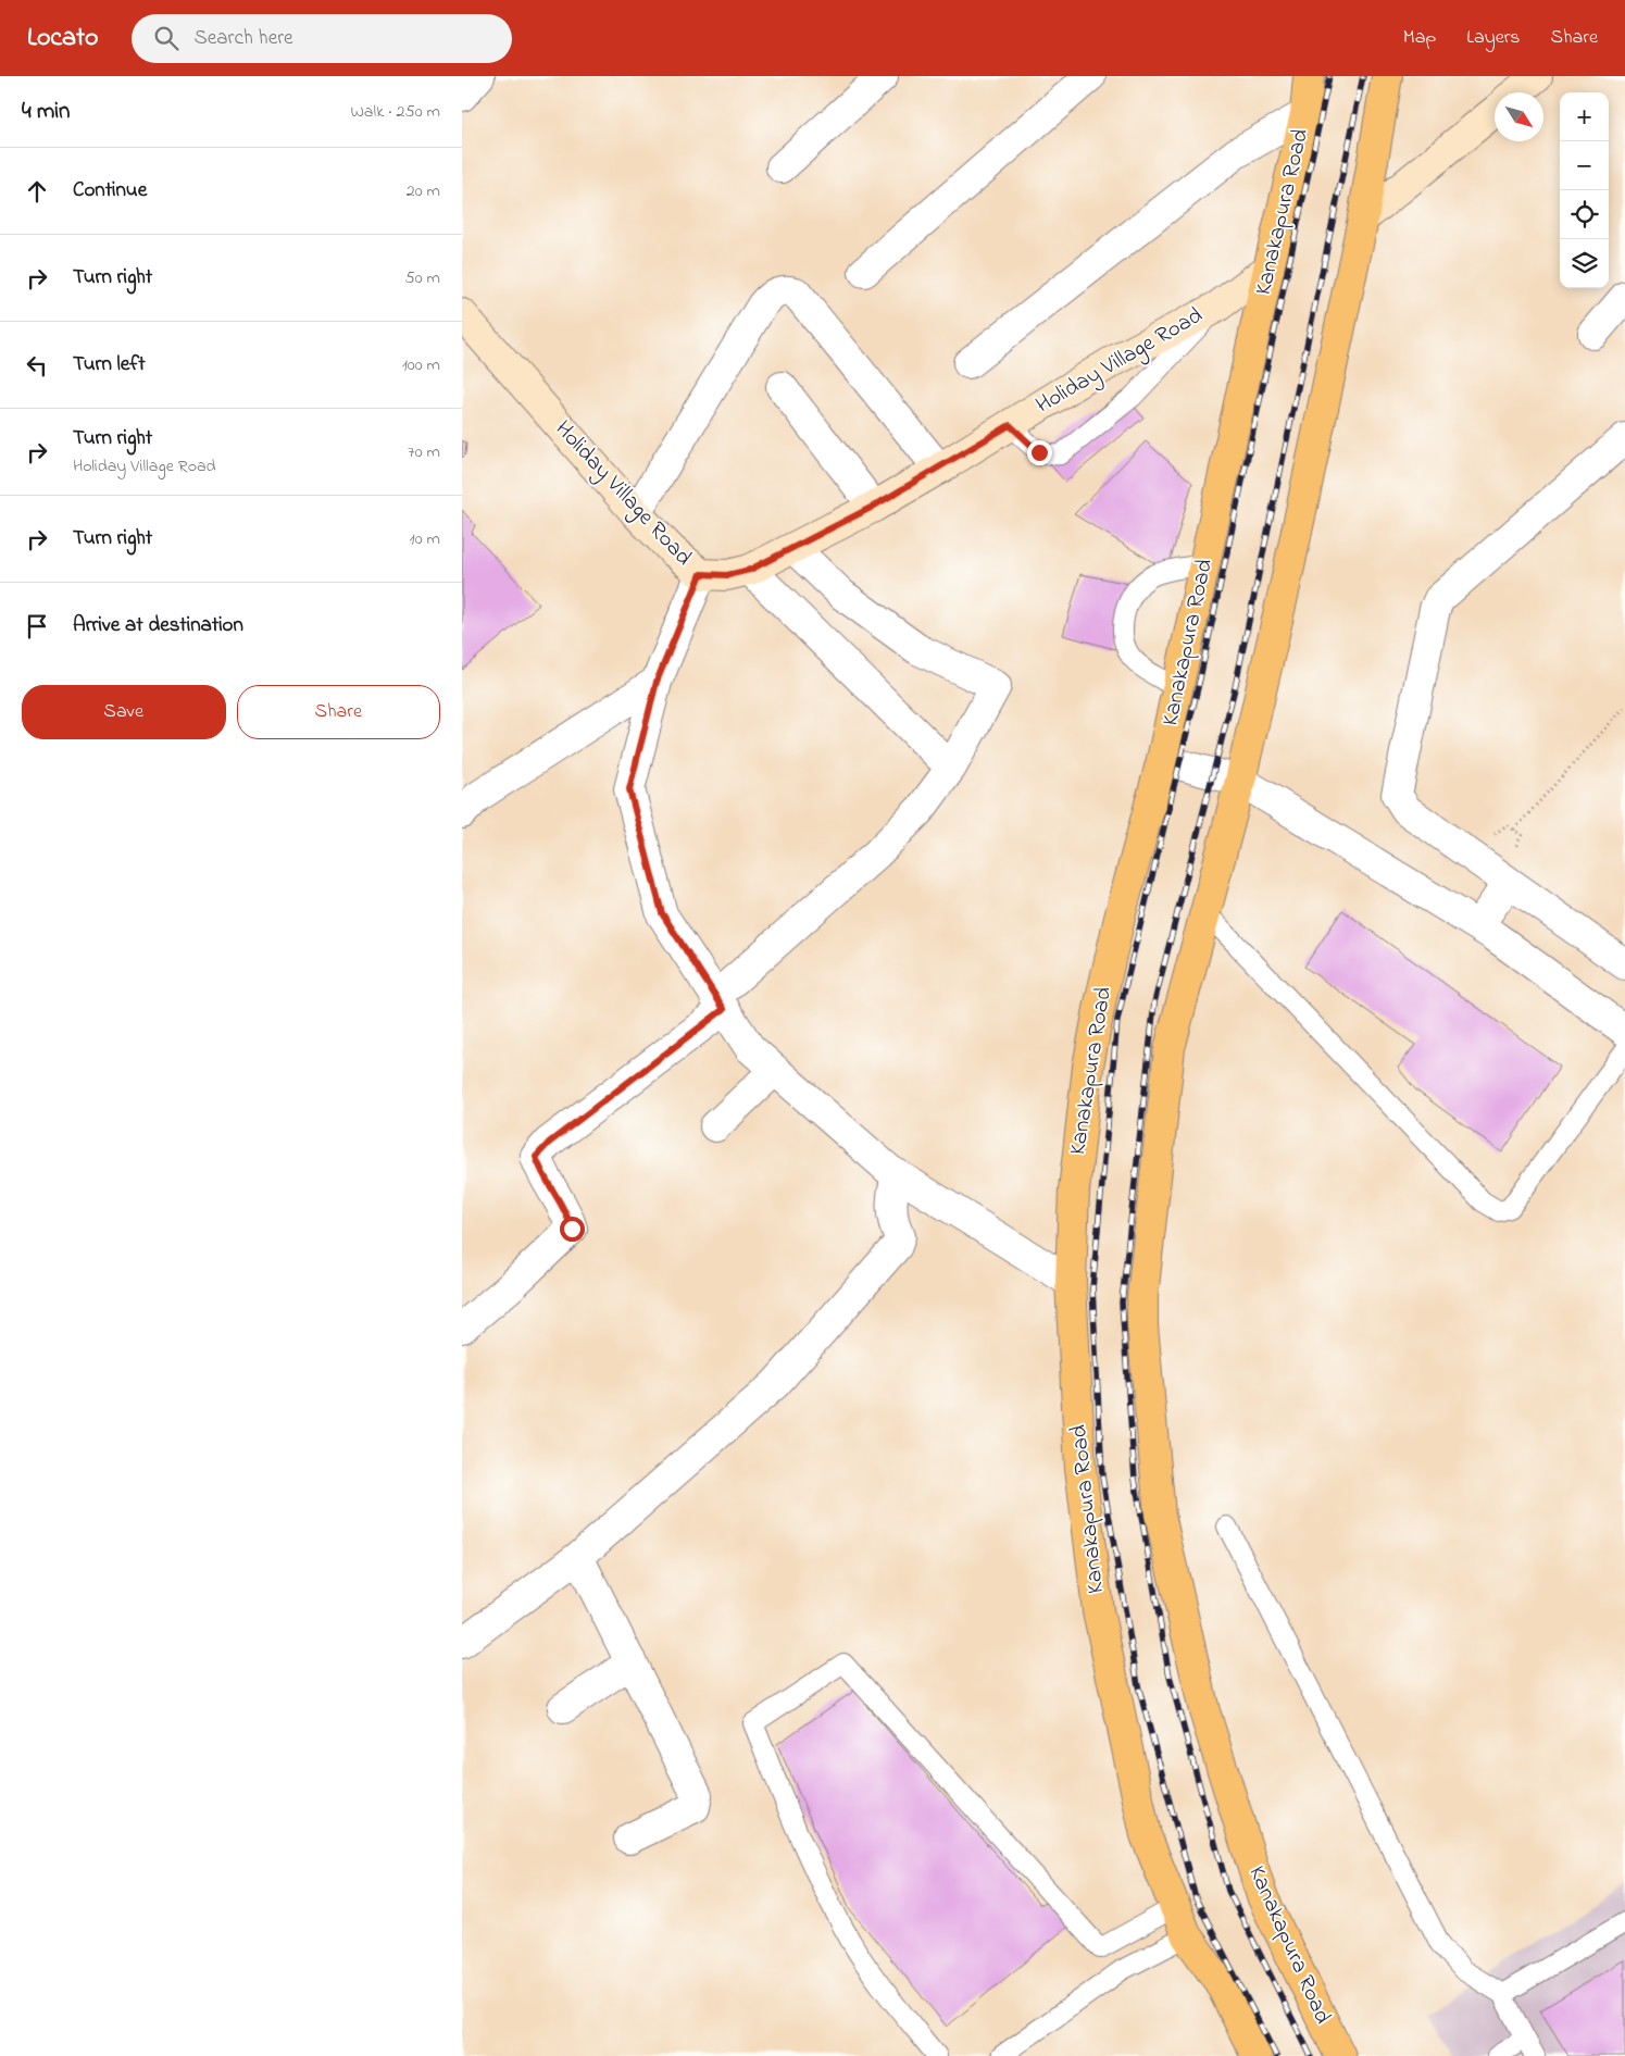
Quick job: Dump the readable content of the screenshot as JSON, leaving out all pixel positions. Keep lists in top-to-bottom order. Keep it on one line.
{"streets":{"highway":["Kanakapura Road"],"street":["Holiday Village Road"]},"crossings":[["Kanakapura Road","Holiday Village Road"]],"north":"bottom right","page":{"header":"Locato","search":"Search here","nav":["Map","Layers","Share"],"heading":["4 min","Walk · 250 m"],"map_buttons":["+","−"],"list":[["Continue","20 m"],["Turn right","50 m"],["Turn left","100 m"],["Turn right","Holiday Village Road","70 m"],["Turn right","10 m"],"Arrive at destination"],"buttons":["Save","Share"]}}
